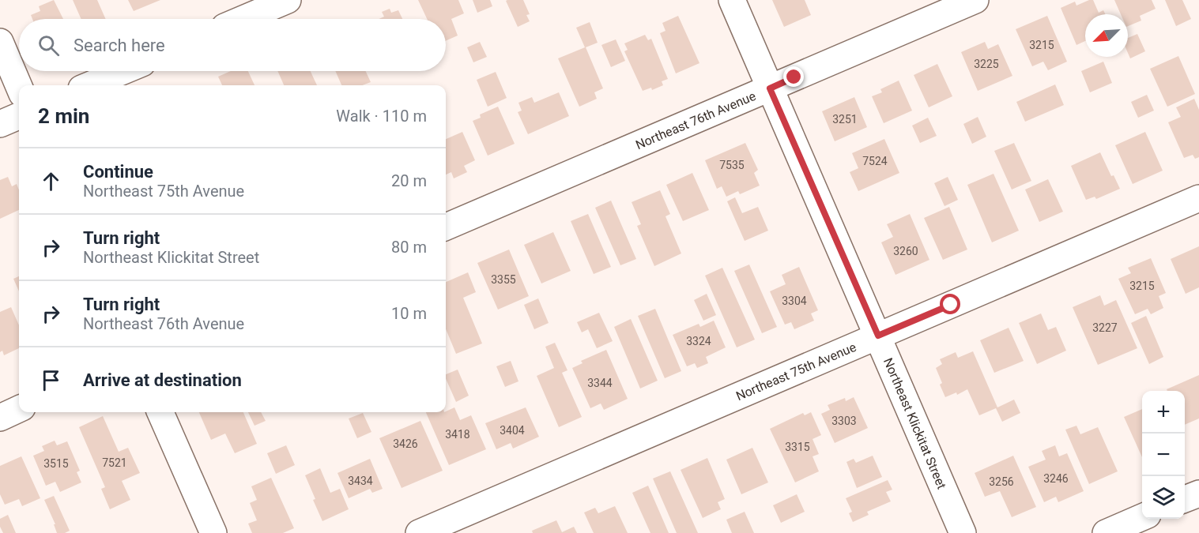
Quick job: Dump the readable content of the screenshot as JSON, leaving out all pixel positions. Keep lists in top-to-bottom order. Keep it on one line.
{"streets":{"street":["Northeast 76th Avenue","Northeast 75th Avenue","Northeast Klickitat Street"]},"crossings":[["Northeast 76th Avenue","Northeast Klickitat Street"],["Northeast 75th Avenue","Northeast Klickitat Street"]],"house_numbers":["3215","3225","3251","7524","7535","3260","3355","3215","3304","3227","3324","3344","3303","3404","3418","3426","3315","7521","3515","3246","3434","3256"],"north":"bottom left","page":{"search":"Search here","heading":["2 min","Walk · 110 m"],"list":[["Continue","Northeast 75th Avenue","20 m"],["Turn right","Northeast Klickitat Street","80 m"],["Turn right","Northeast 76th Avenue","10 m"],"Arrive at destination"],"map_buttons":["+","−"]}}
